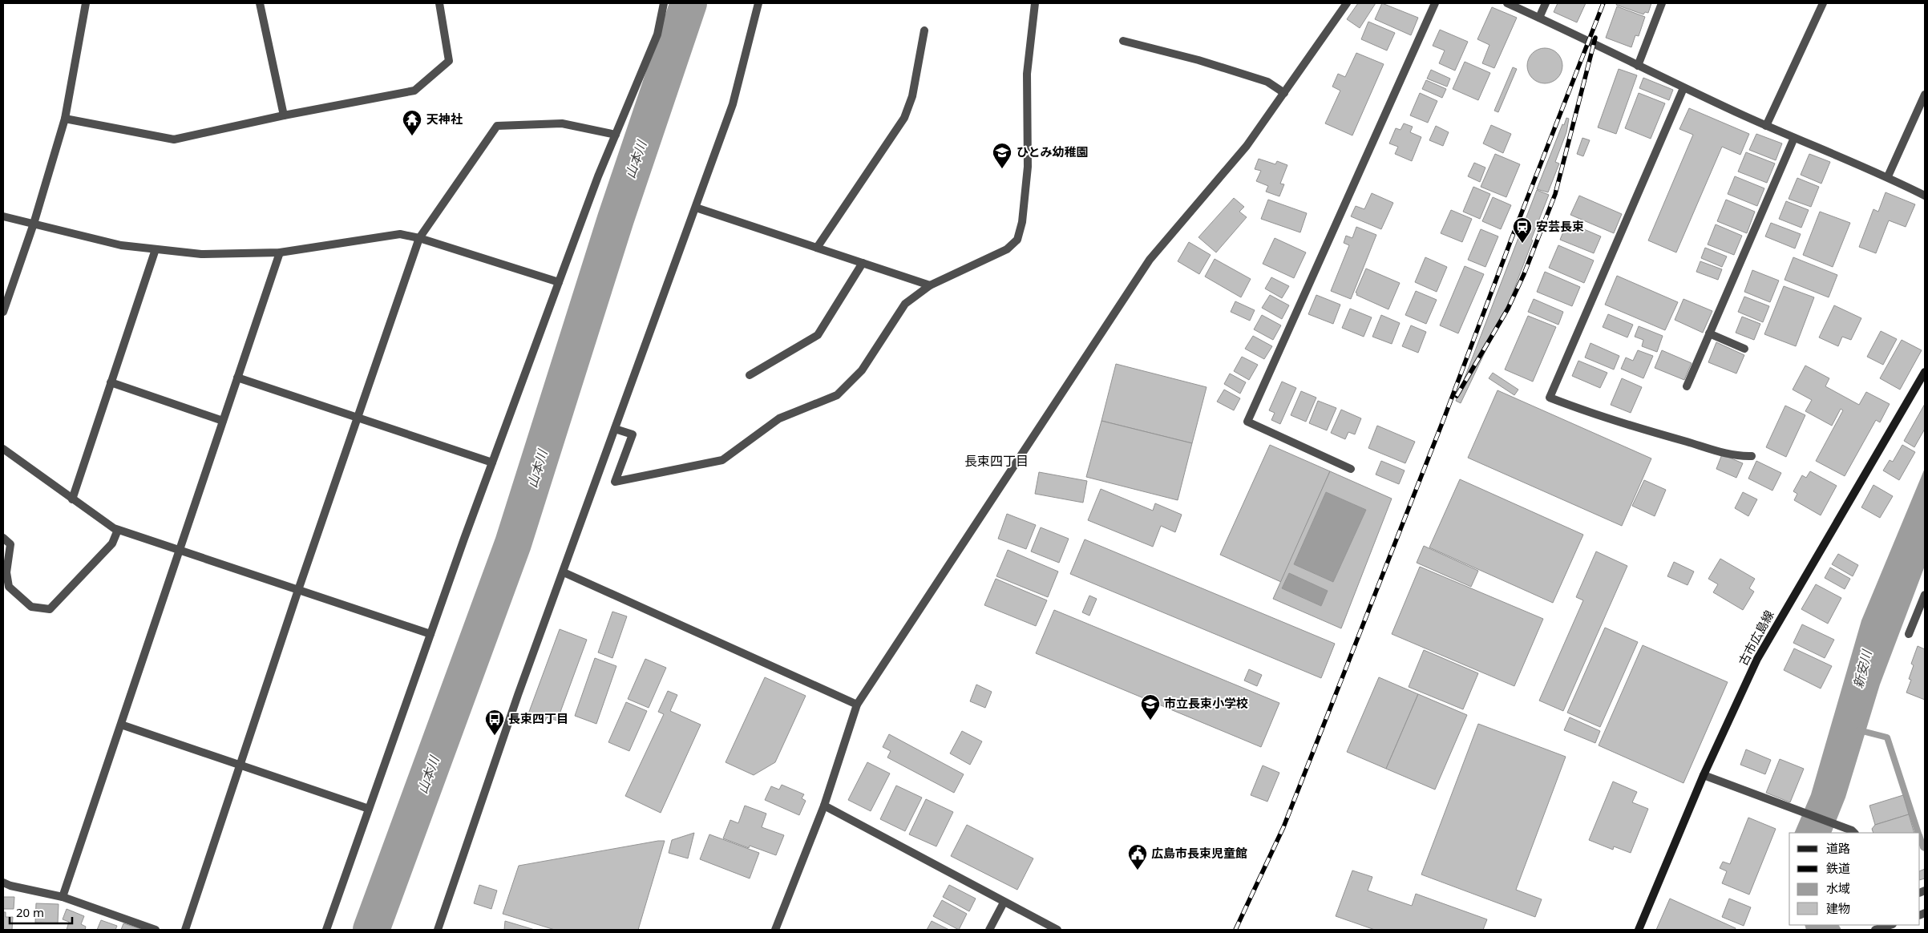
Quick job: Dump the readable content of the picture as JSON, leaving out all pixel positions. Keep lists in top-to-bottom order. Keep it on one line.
{"streets":{"main road":["古市広島線"]},"districts":["長束四丁目"],"water":["山本川","新安川"],"places":{"temple":["天神社"],"school or university":["ひとみ幼稚園","市立長束小学校"],"station":["安芸長束"],"bus stop":["長束四丁目"],"public building":["広島市長束児童館"]},"legend":["道路","鉄道","水域","建物"],"scale_bar":"20 m"}
